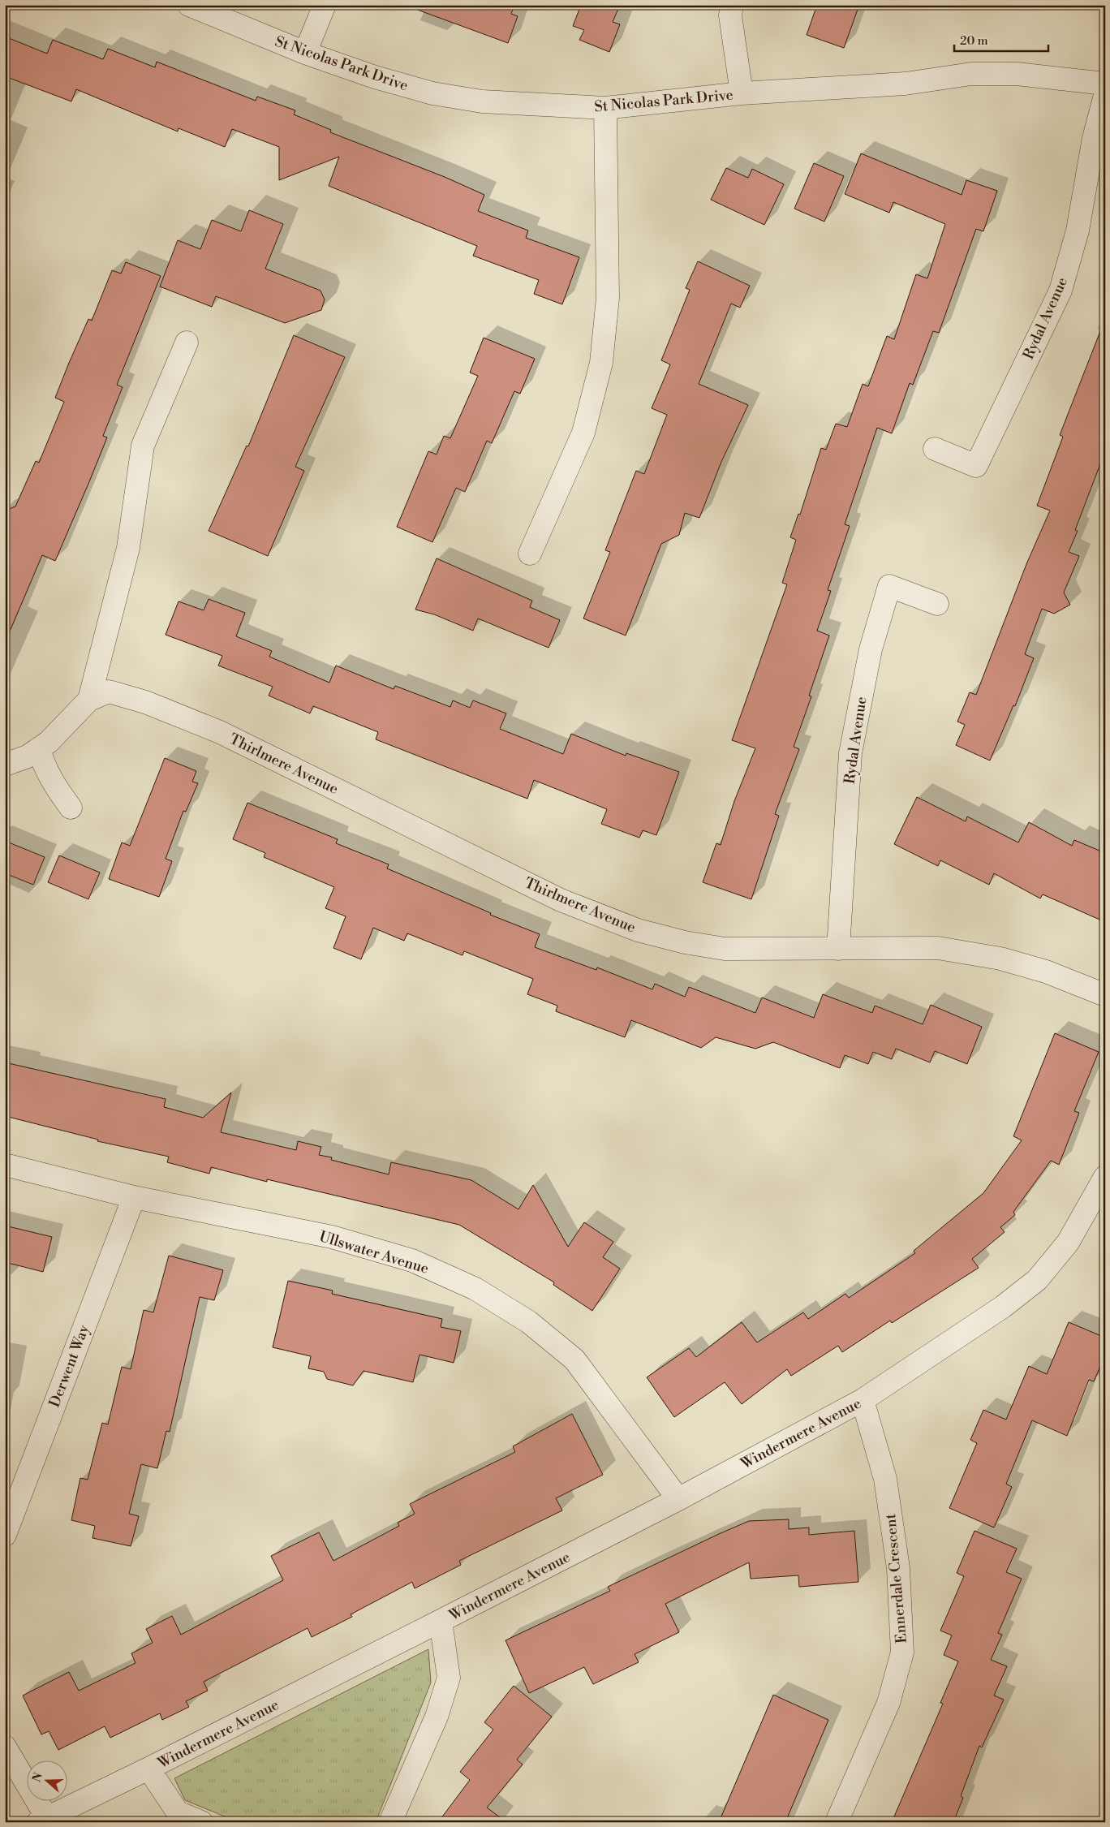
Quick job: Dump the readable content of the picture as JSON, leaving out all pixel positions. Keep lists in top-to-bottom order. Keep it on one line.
{"streets":{"street":["St Nicolas Park Drive","Rydal Avenue","Thirlmere Avenue","Ullswater Avenue","Derwent Way","Windermere Avenue","Ennerdale Crescent"]},"crossings":[["Rydal Avenue","Thirlmere Avenue"],["Ullswater Avenue","Derwent Way"],["Ullswater Avenue","Windermere Avenue"],["Windermere Avenue","Ennerdale Crescent"]],"scale_bar":"20 m","north":"left"}
